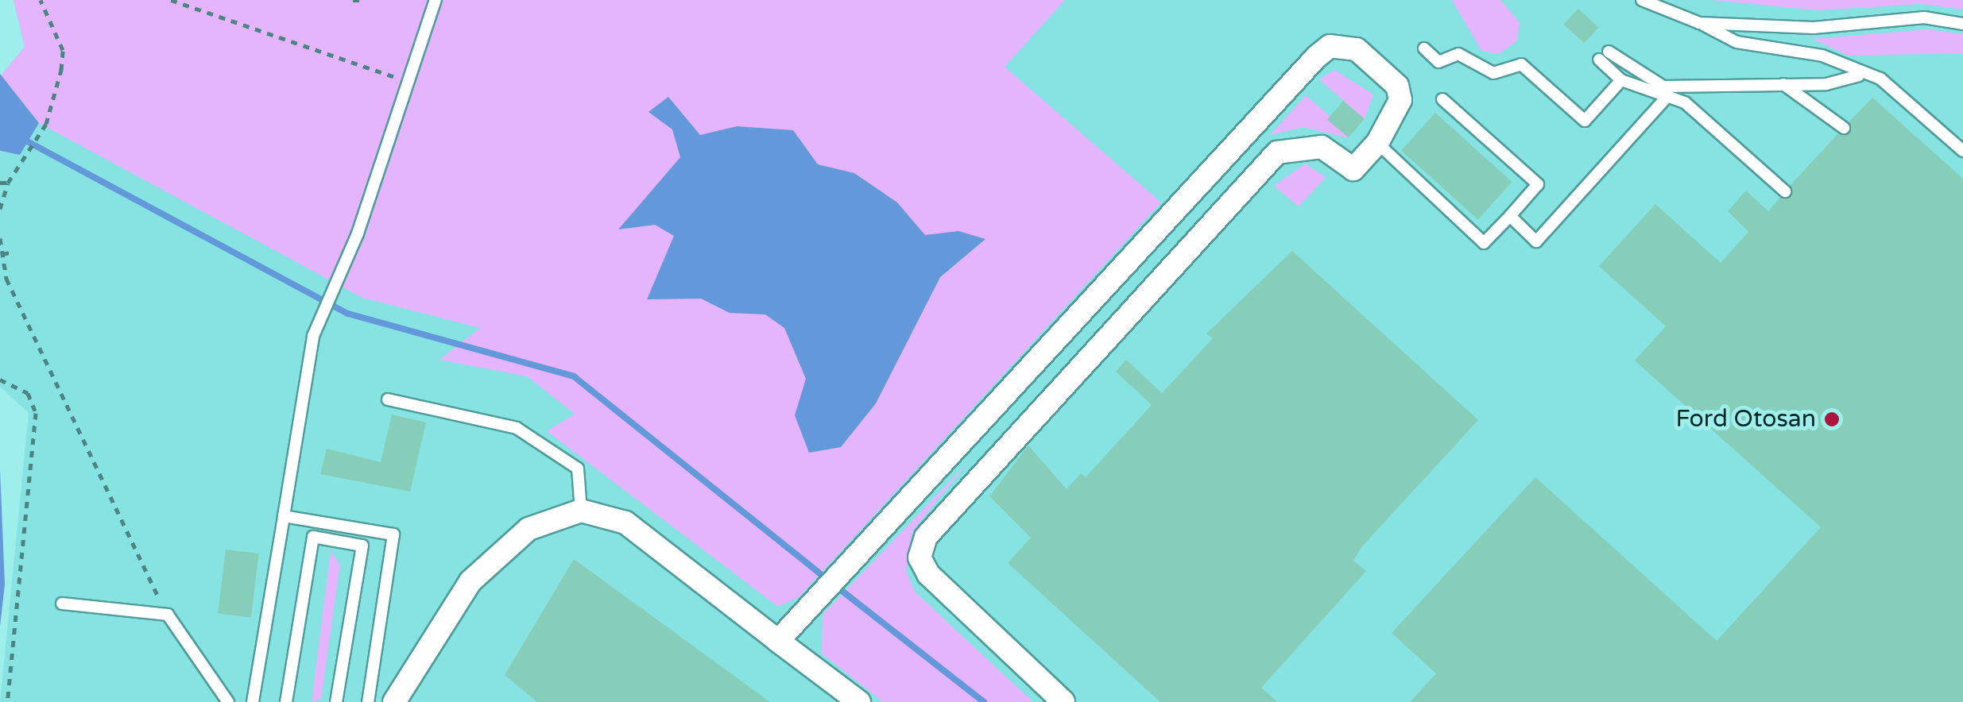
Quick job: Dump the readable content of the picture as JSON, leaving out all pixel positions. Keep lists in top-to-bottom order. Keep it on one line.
{"places":["Ford Otosan"]}
